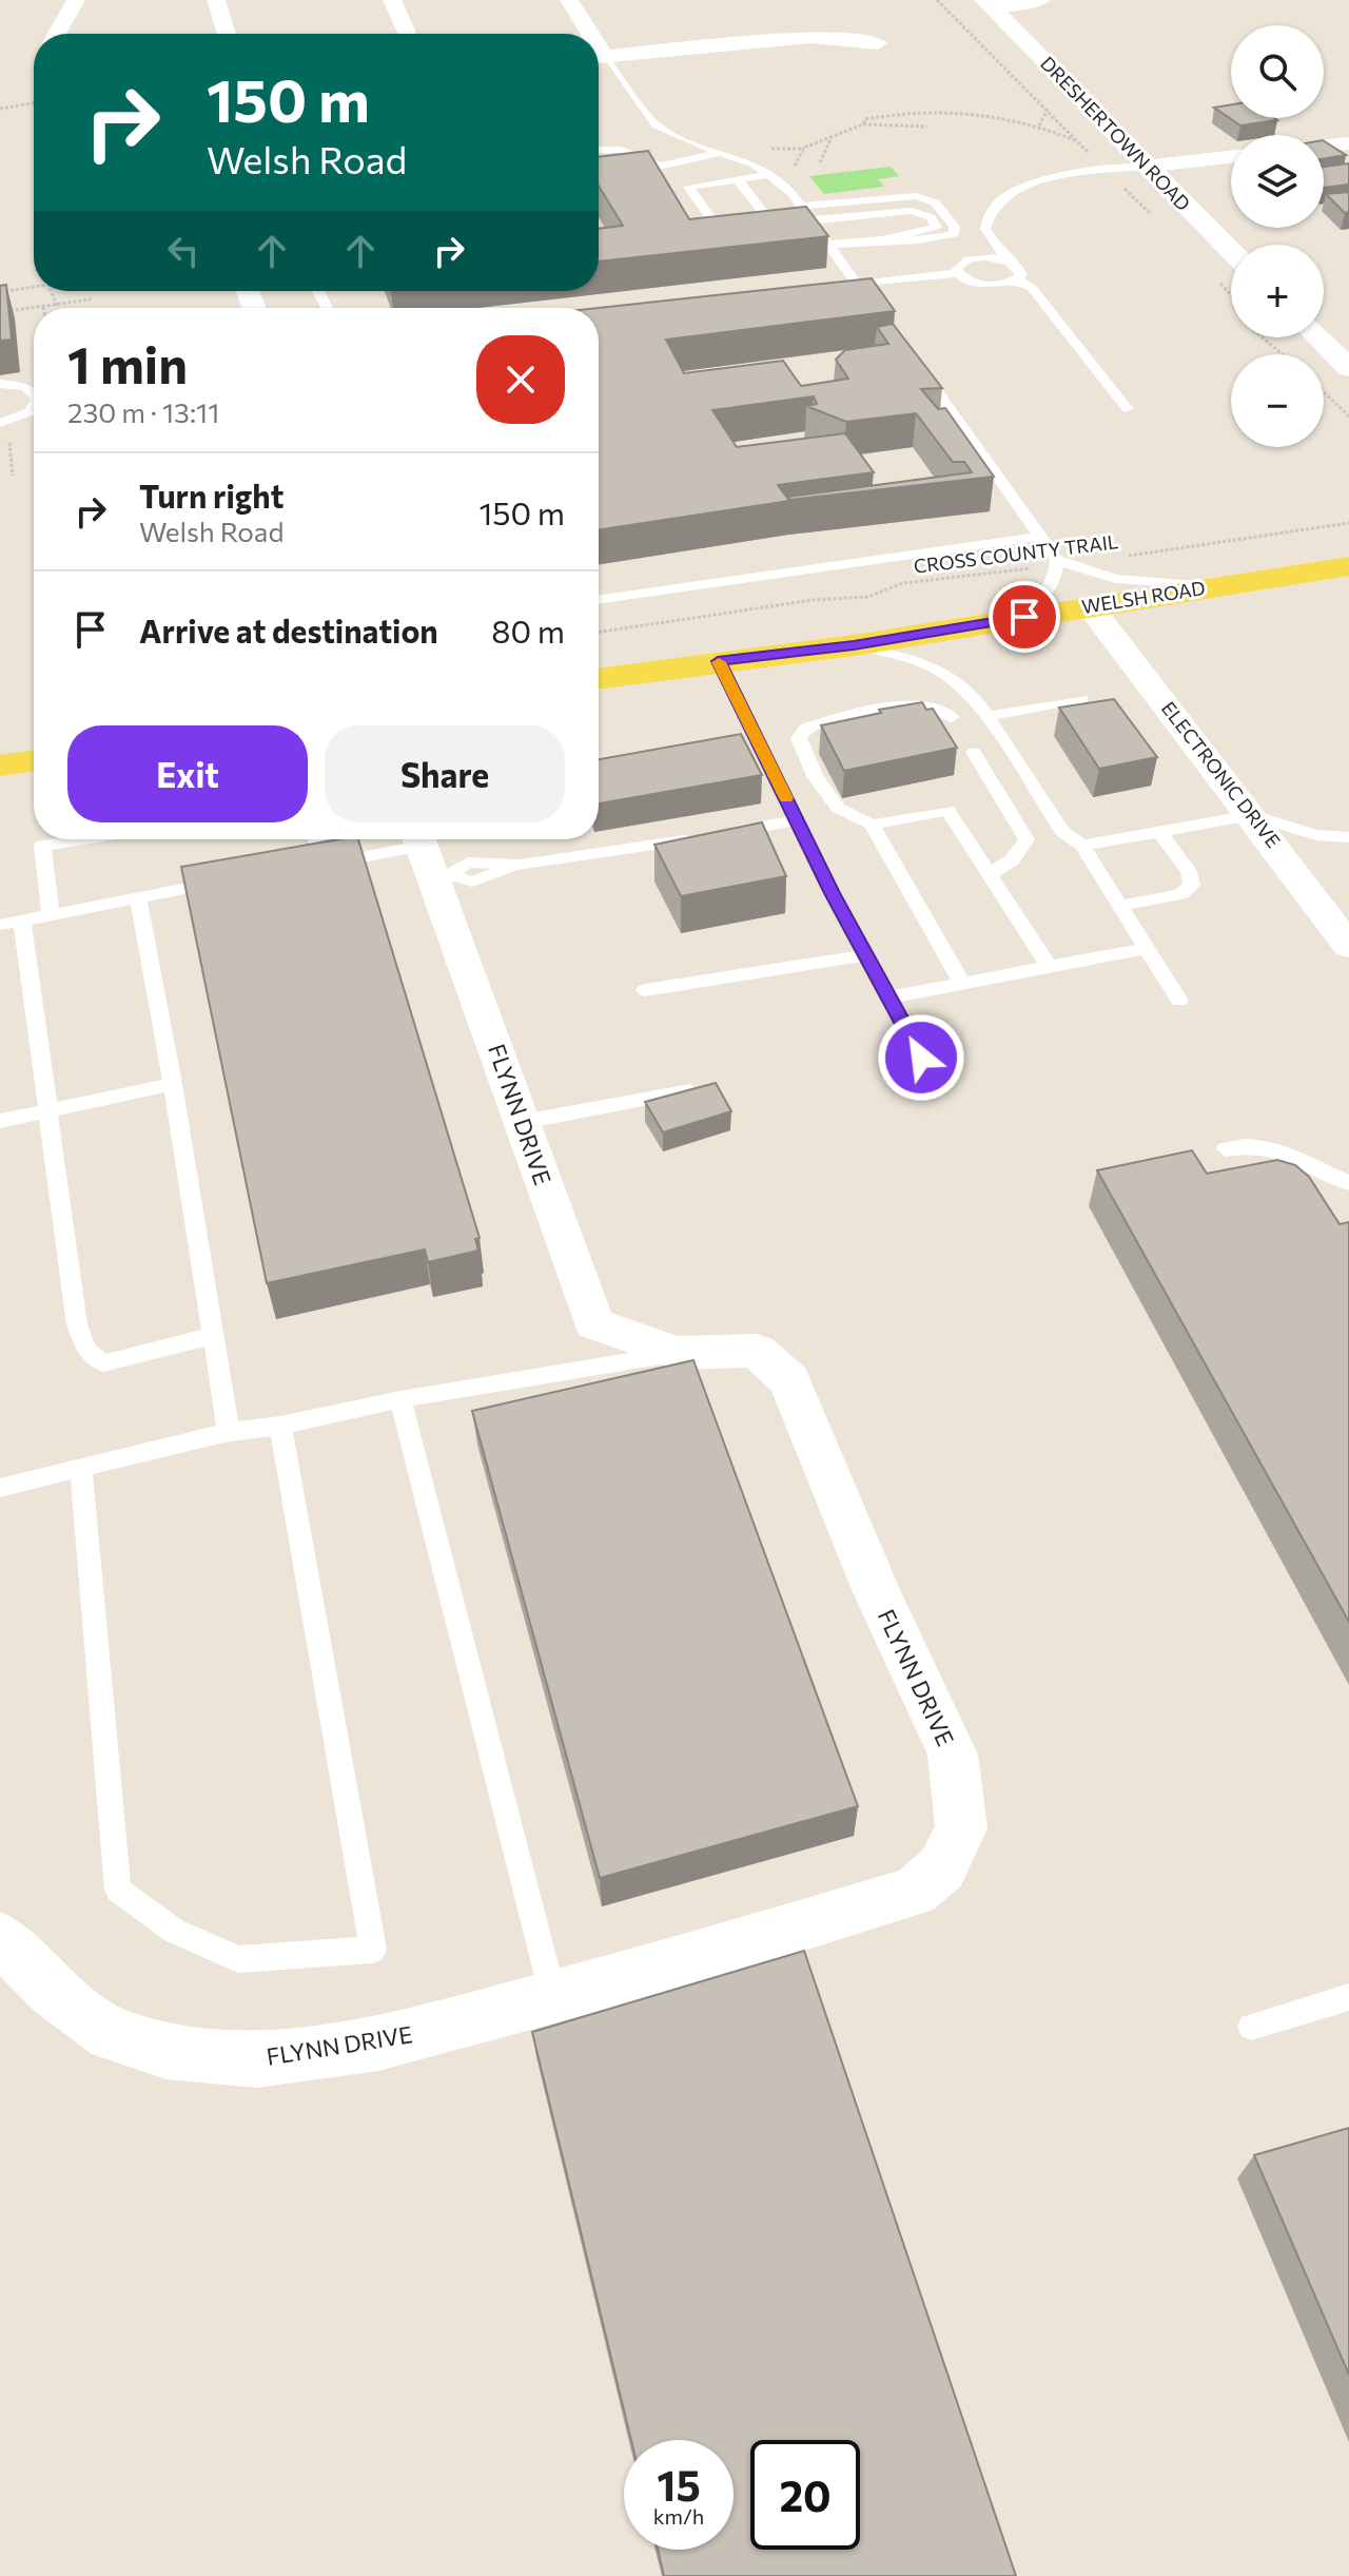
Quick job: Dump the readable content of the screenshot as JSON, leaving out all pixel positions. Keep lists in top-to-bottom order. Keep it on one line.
{"streets":{"main road":["DRESHERTOWN ROAD","WELSH ROAD"],"street":["ELECTRONIC DRIVE","FLYNN DRIVE"],"path":["CROSS COUNTY TRAIL"]},"crossings":[["WELSH ROAD","ELECTRONIC DRIVE"]],"page":{"map_buttons":["+","−"],"turn":["150 m","Welsh Road"],"heading":["1 min","230 m · 13:11"],"list":[{"name":"Turn right","note":"Welsh Road","value":"150 m"},{"name":"Arrive at destination","value":"80 m"}],"buttons":["Exit","Share"],"speed":"15 km/h","limit":"20"}}
